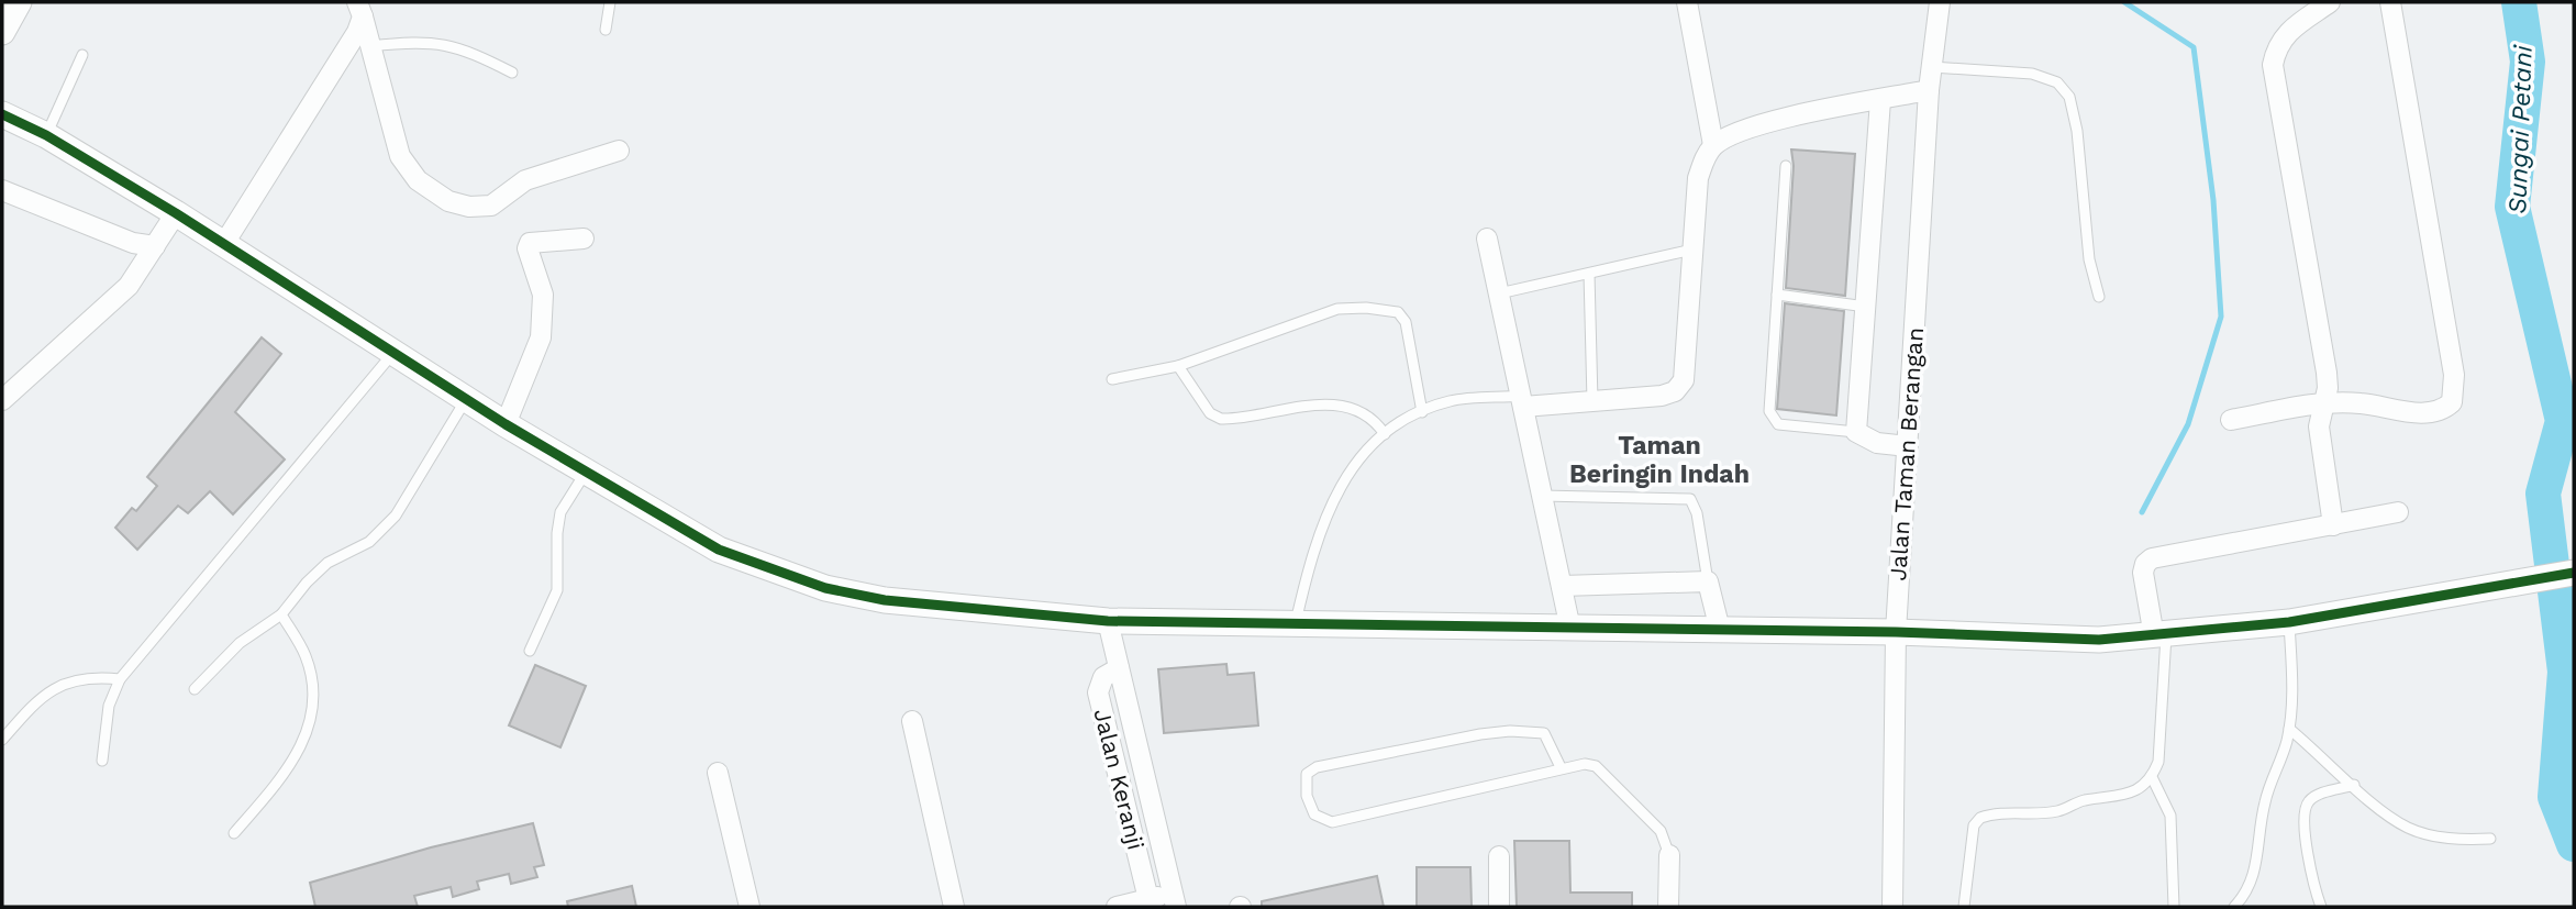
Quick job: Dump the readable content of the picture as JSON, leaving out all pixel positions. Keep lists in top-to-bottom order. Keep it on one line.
{"streets":{"street":["Jalan Taman Berangan","Jalan Keranji"]},"districts":["Taman Beringin Indah"],"water":["Sungai Petani"]}
